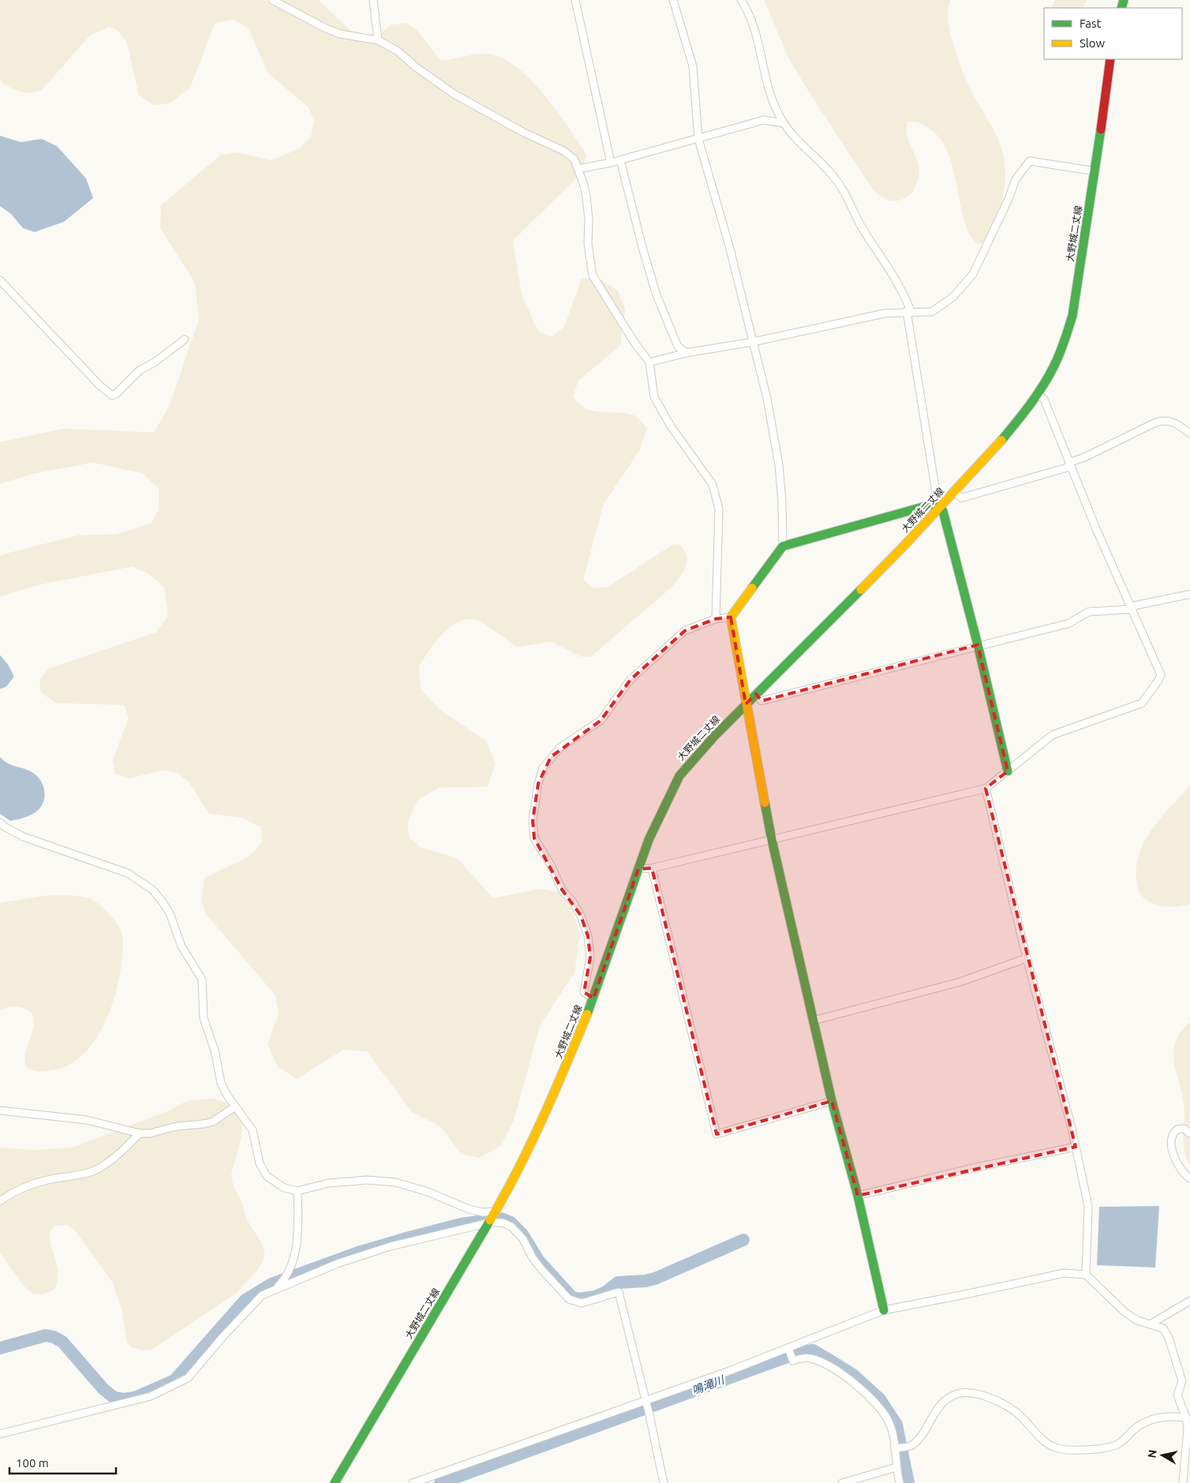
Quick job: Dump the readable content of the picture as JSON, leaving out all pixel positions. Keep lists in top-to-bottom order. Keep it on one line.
{"streets":{"main road":["大野城二丈線"]},"water":["鳴滝川"],"legend":["Fast","Slow"],"scale_bar":"100 m","north":"left"}
